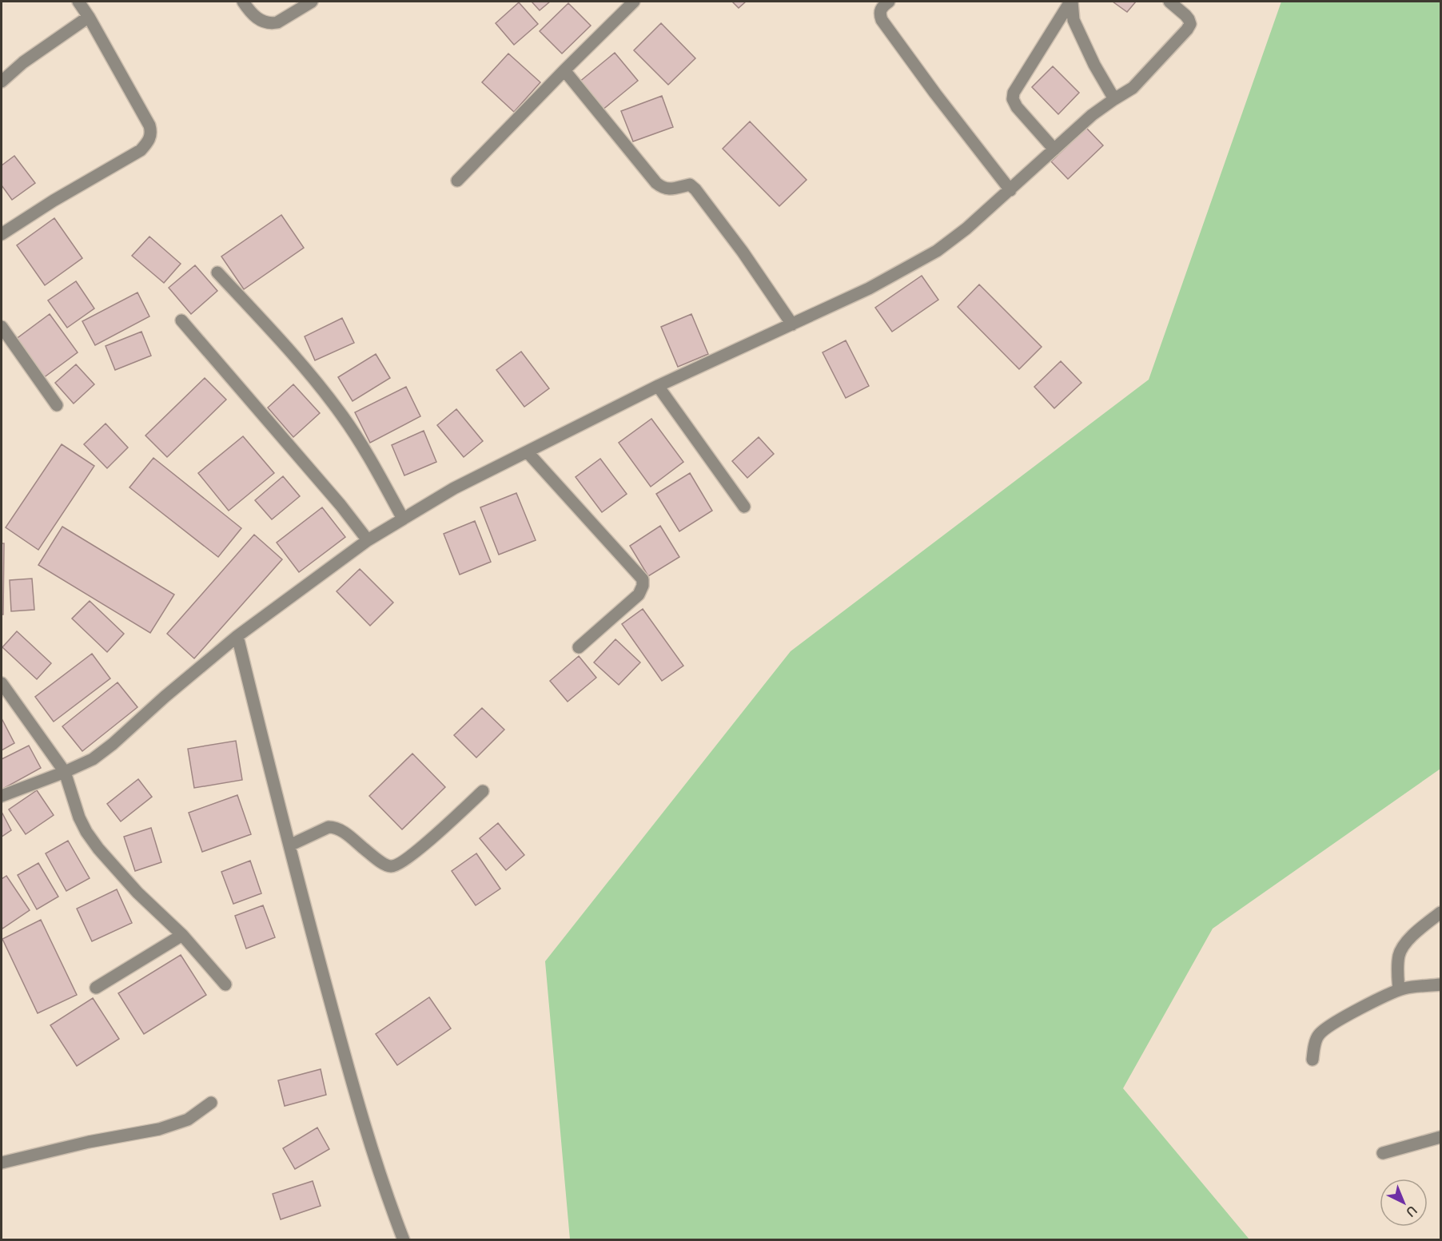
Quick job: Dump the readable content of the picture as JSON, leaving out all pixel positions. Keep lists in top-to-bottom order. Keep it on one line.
{"north":"bottom right"}
